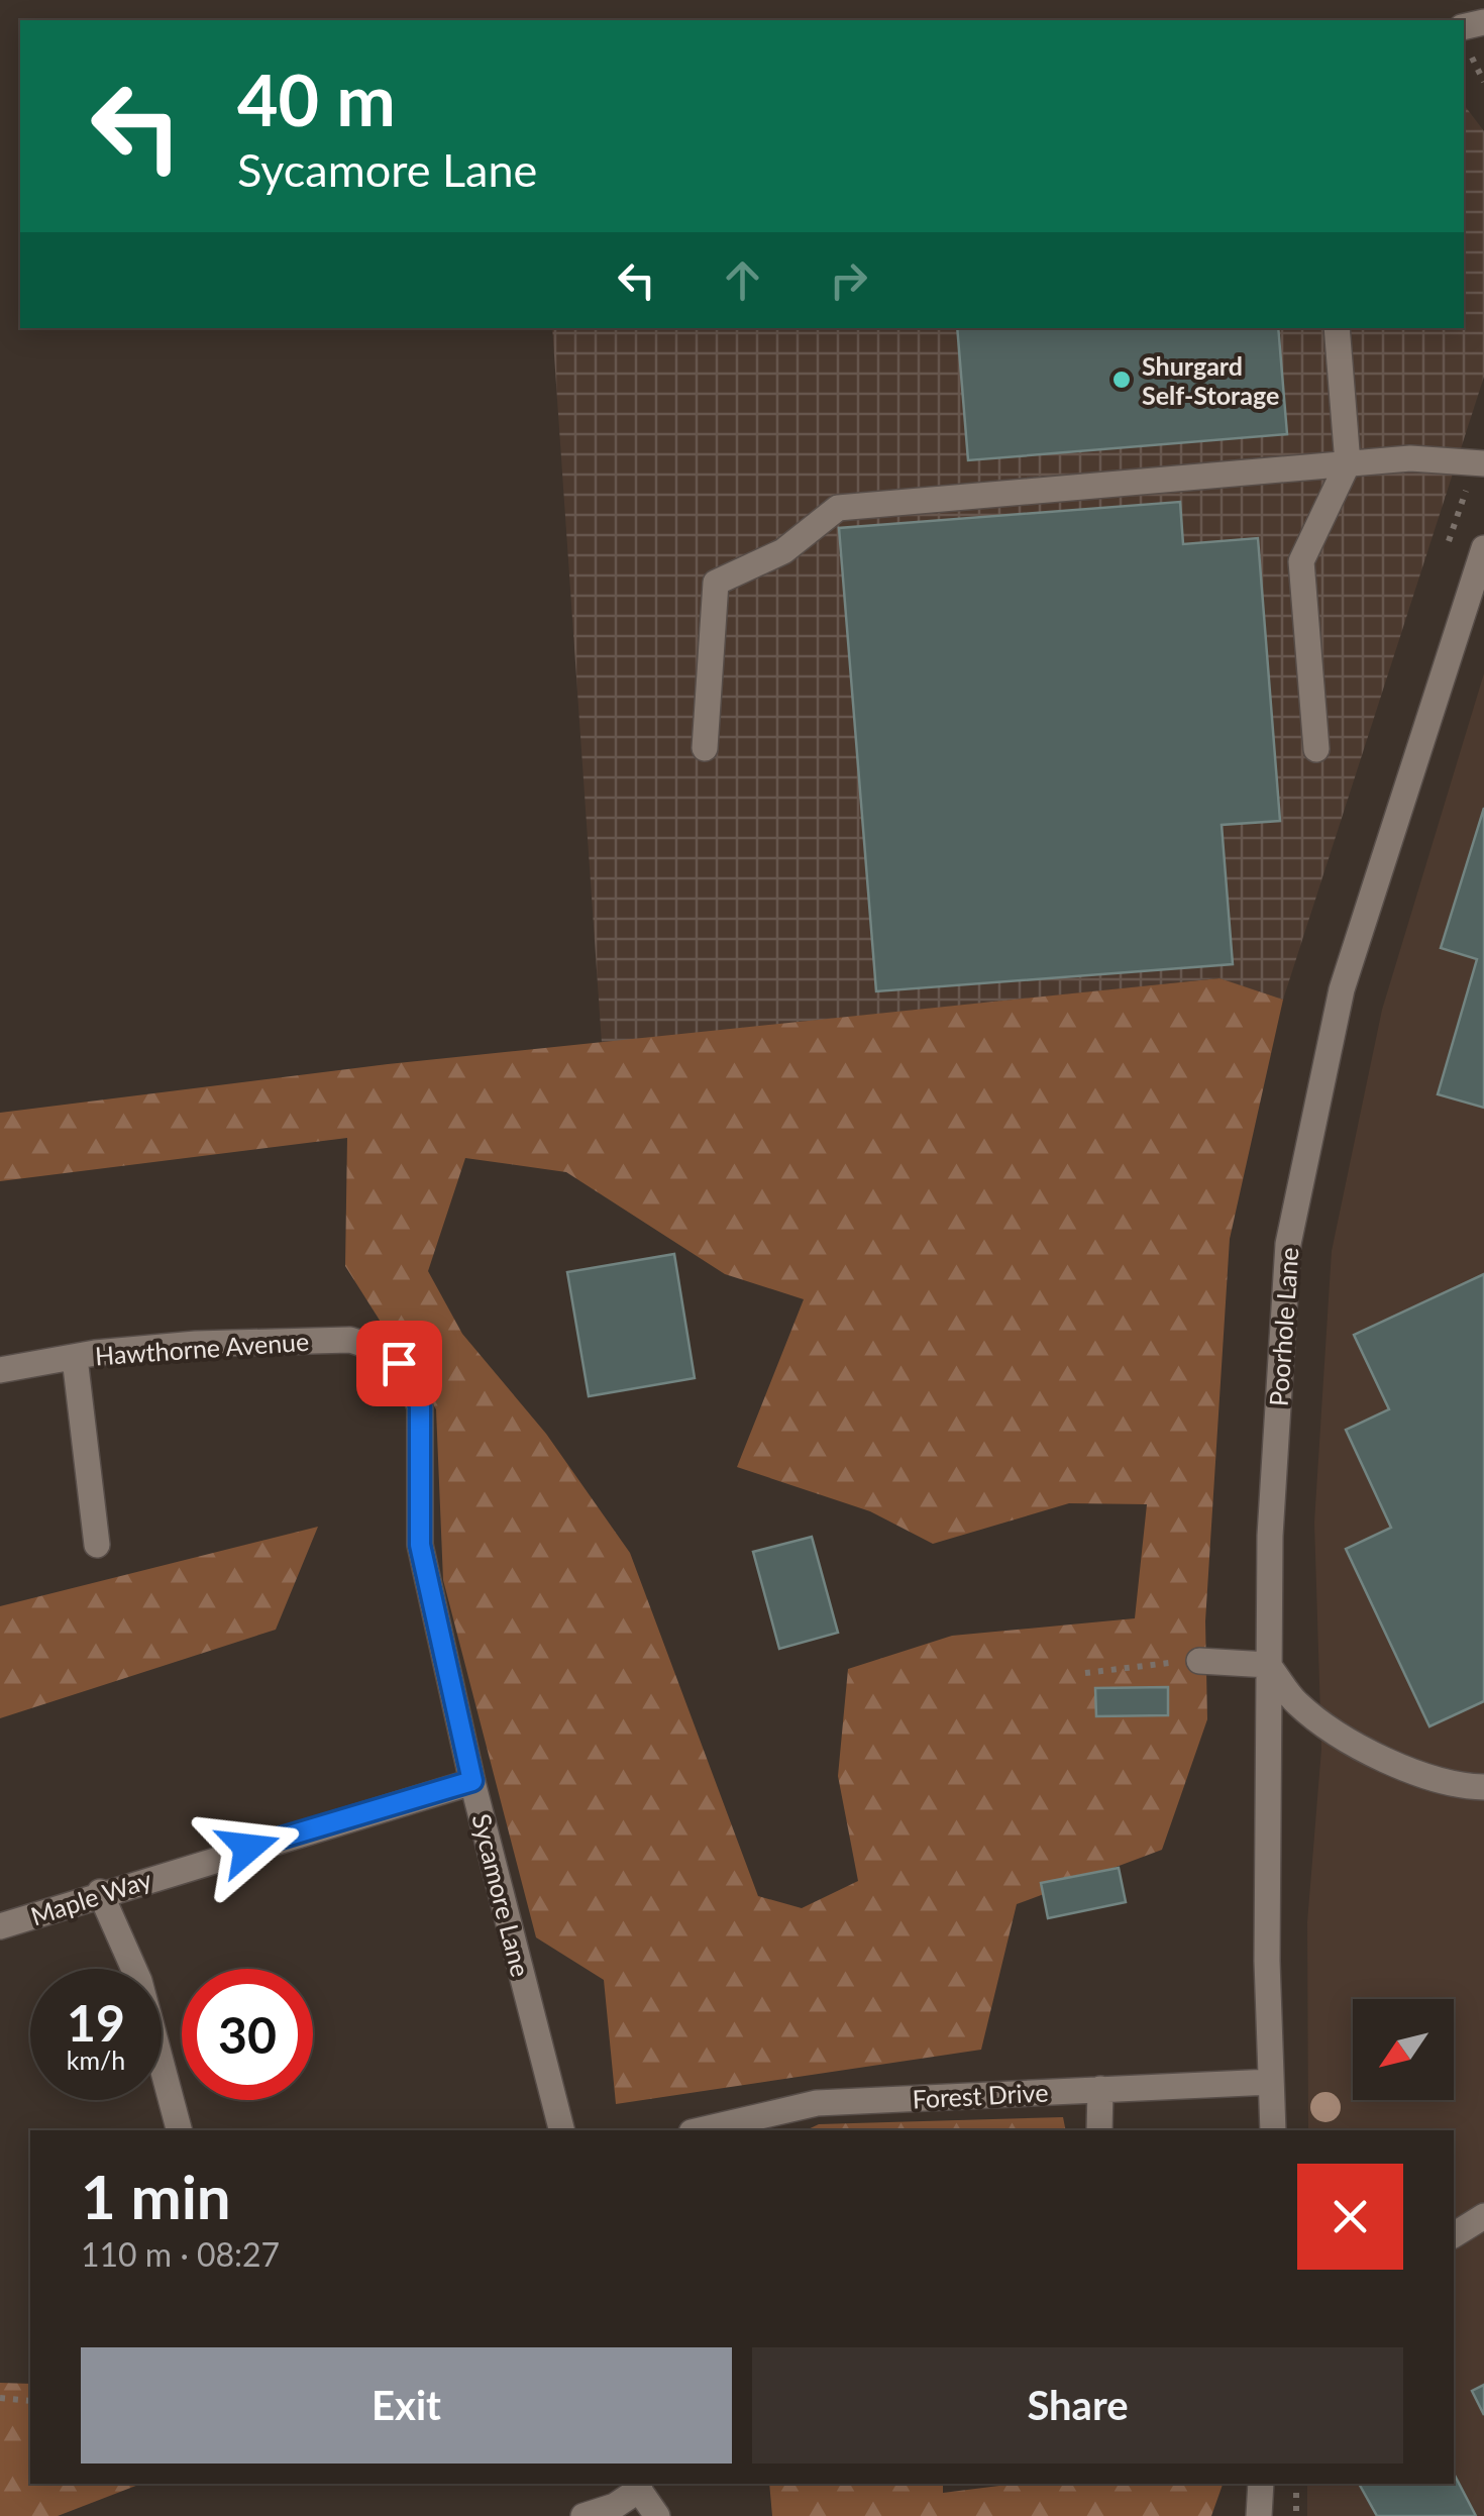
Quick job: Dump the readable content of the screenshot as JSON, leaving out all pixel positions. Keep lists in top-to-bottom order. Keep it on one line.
{"streets":{"street":["Poorhole Lane","Hawthorne Avenue","Sycamore Lane","Maple Way","Forest Drive"]},"crossings":[["Poorhole Lane","Forest Drive"],["Hawthorne Avenue","Sycamore Lane"],["Sycamore Lane","Maple Way"]],"places":["Shurgard Self-Storage"],"north":"bottom left","page":{"turn":["40 m","Sycamore Lane"],"speed":"19 km/h","limit":"30","heading":["1 min","110 m · 08:27"],"buttons":["Exit","Share"]}}
